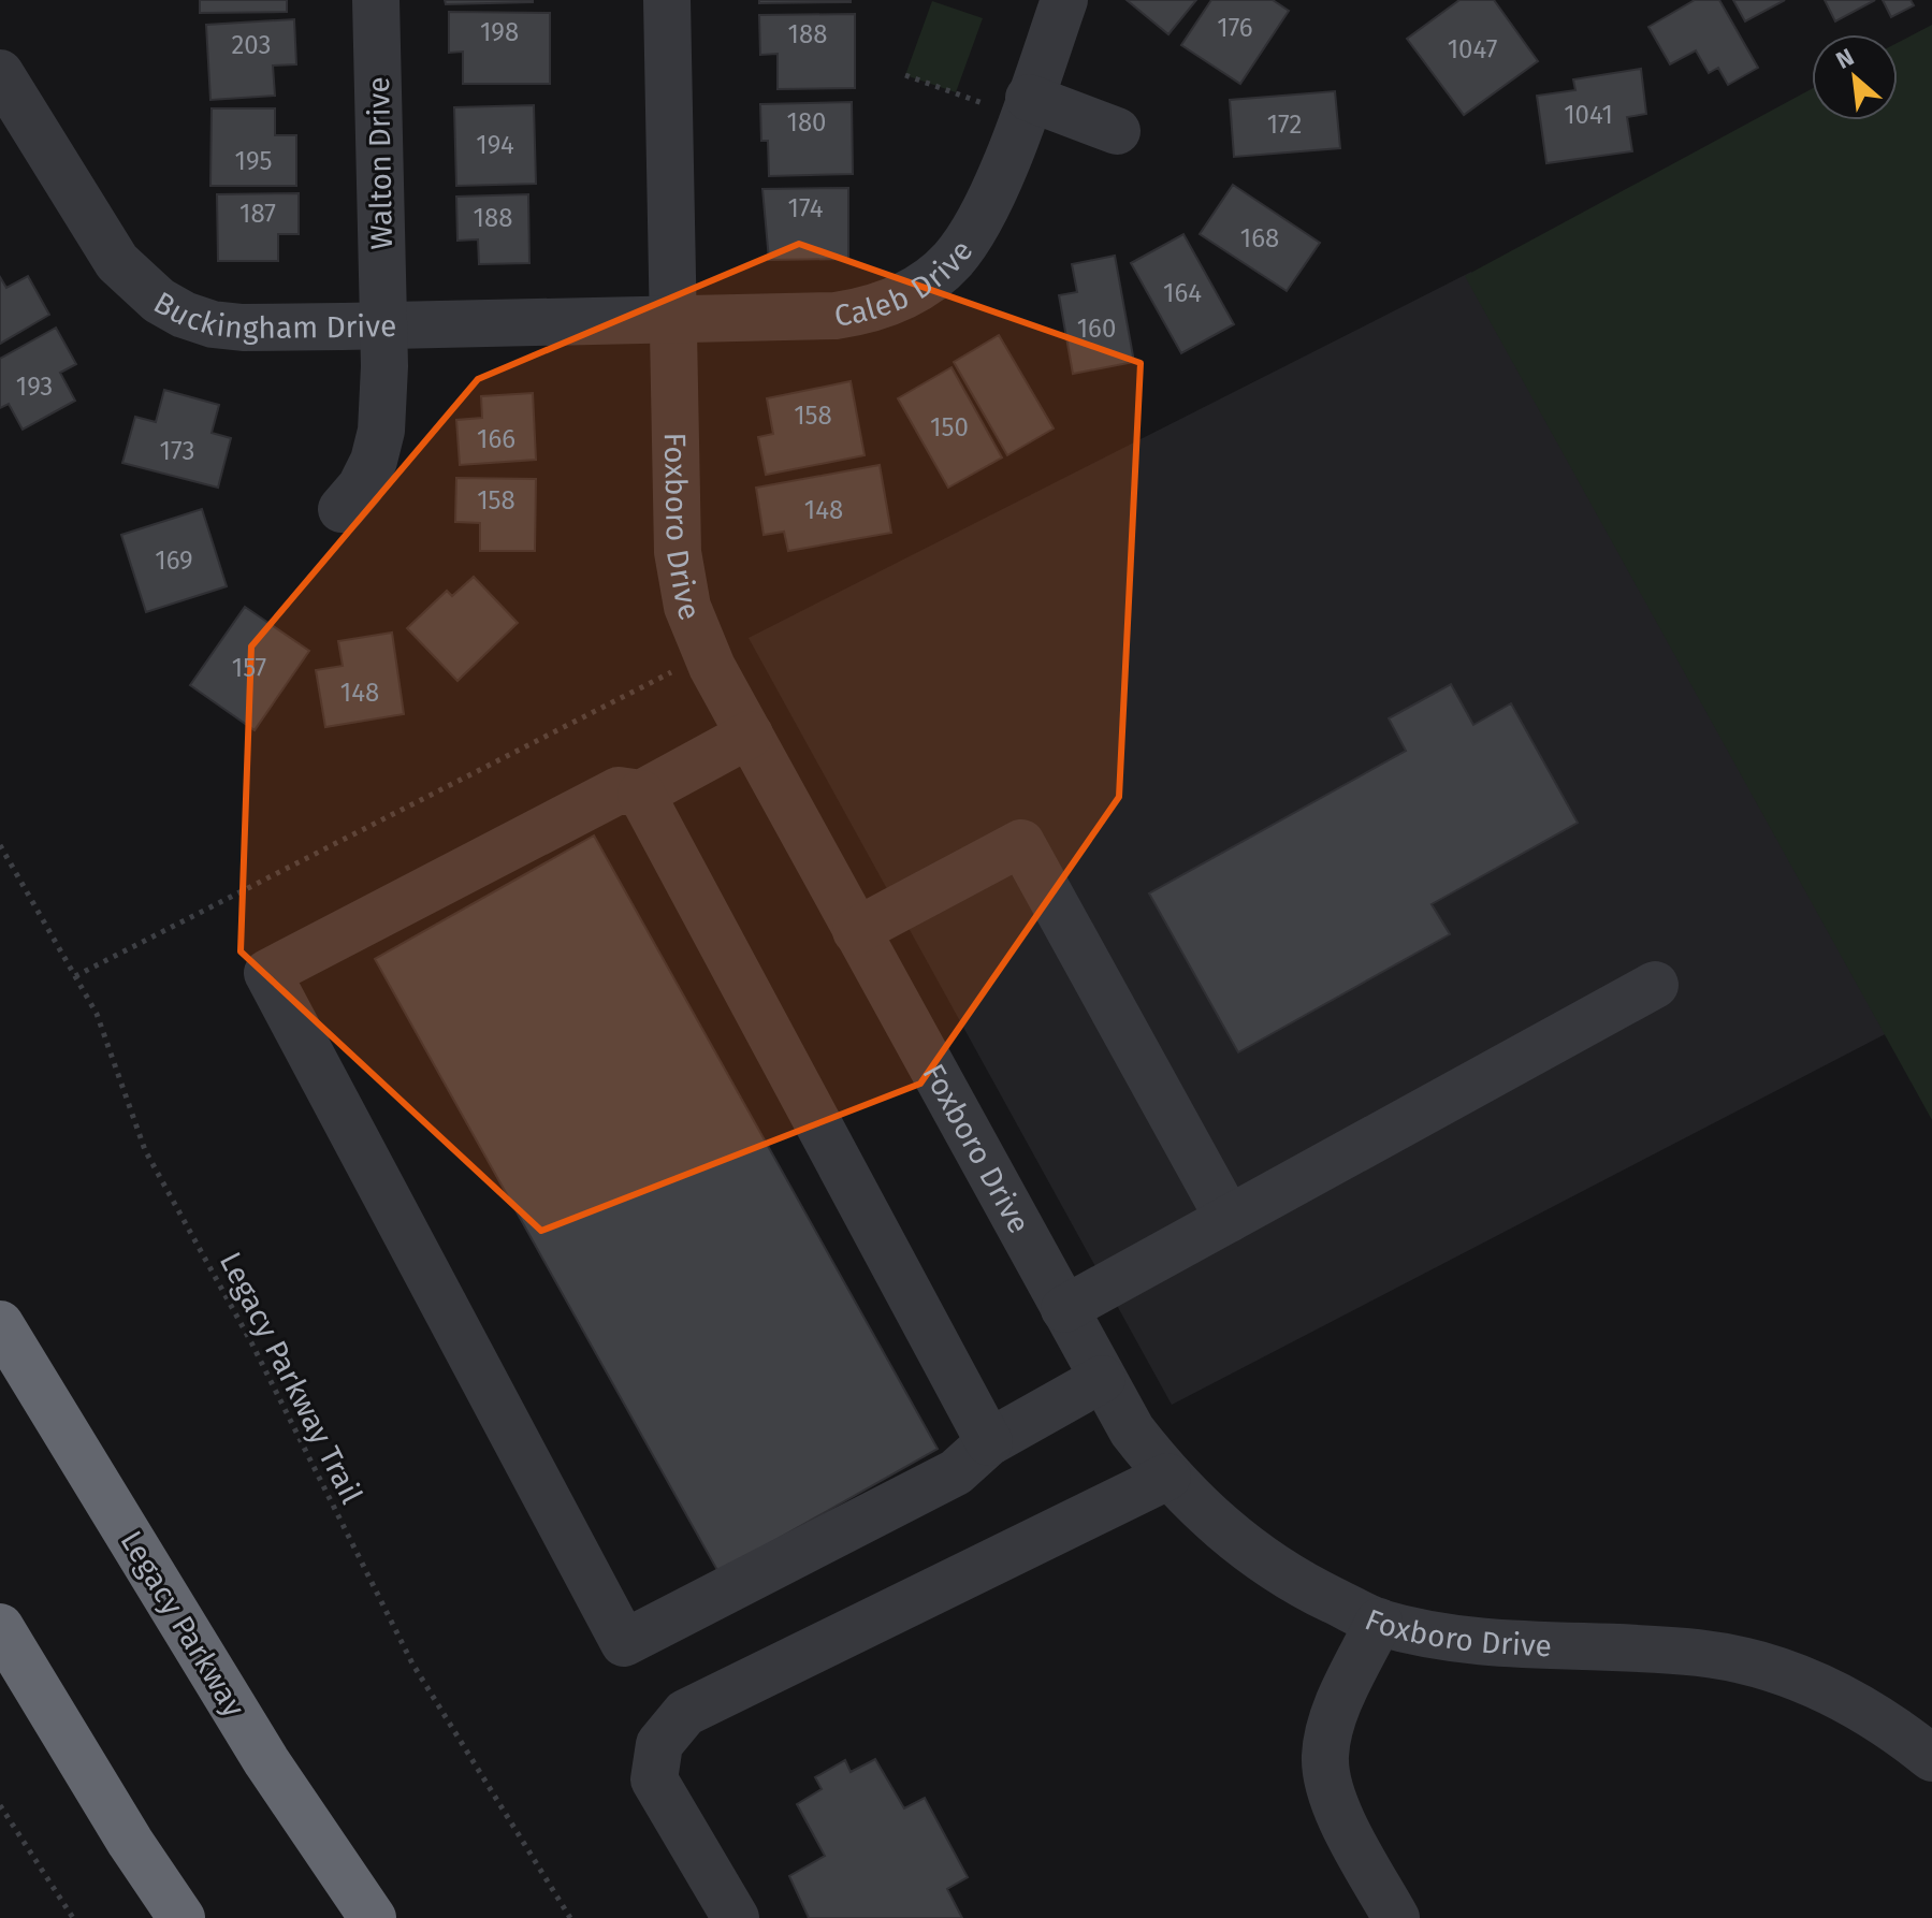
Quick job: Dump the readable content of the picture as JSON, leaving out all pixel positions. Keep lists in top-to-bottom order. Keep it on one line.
{"streets":{"highway":["Legacy Parkway"],"street":["Walton Drive","Caleb Drive","Buckingham Drive","Foxboro Drive"],"path":["Legacy Parkway Trail"]},"crossings":[["Walton Drive","Buckingham Drive"],["Caleb Drive","Buckingham Drive"],["Caleb Drive","Foxboro Drive"],["Buckingham Drive","Foxboro Drive"]],"house_numbers":["176","198","188","203","1047","1041","180","172","194","195","174","187","188","168","164","160","193","158","150","166","173","158","148","169","157","148"],"north":"top left"}
